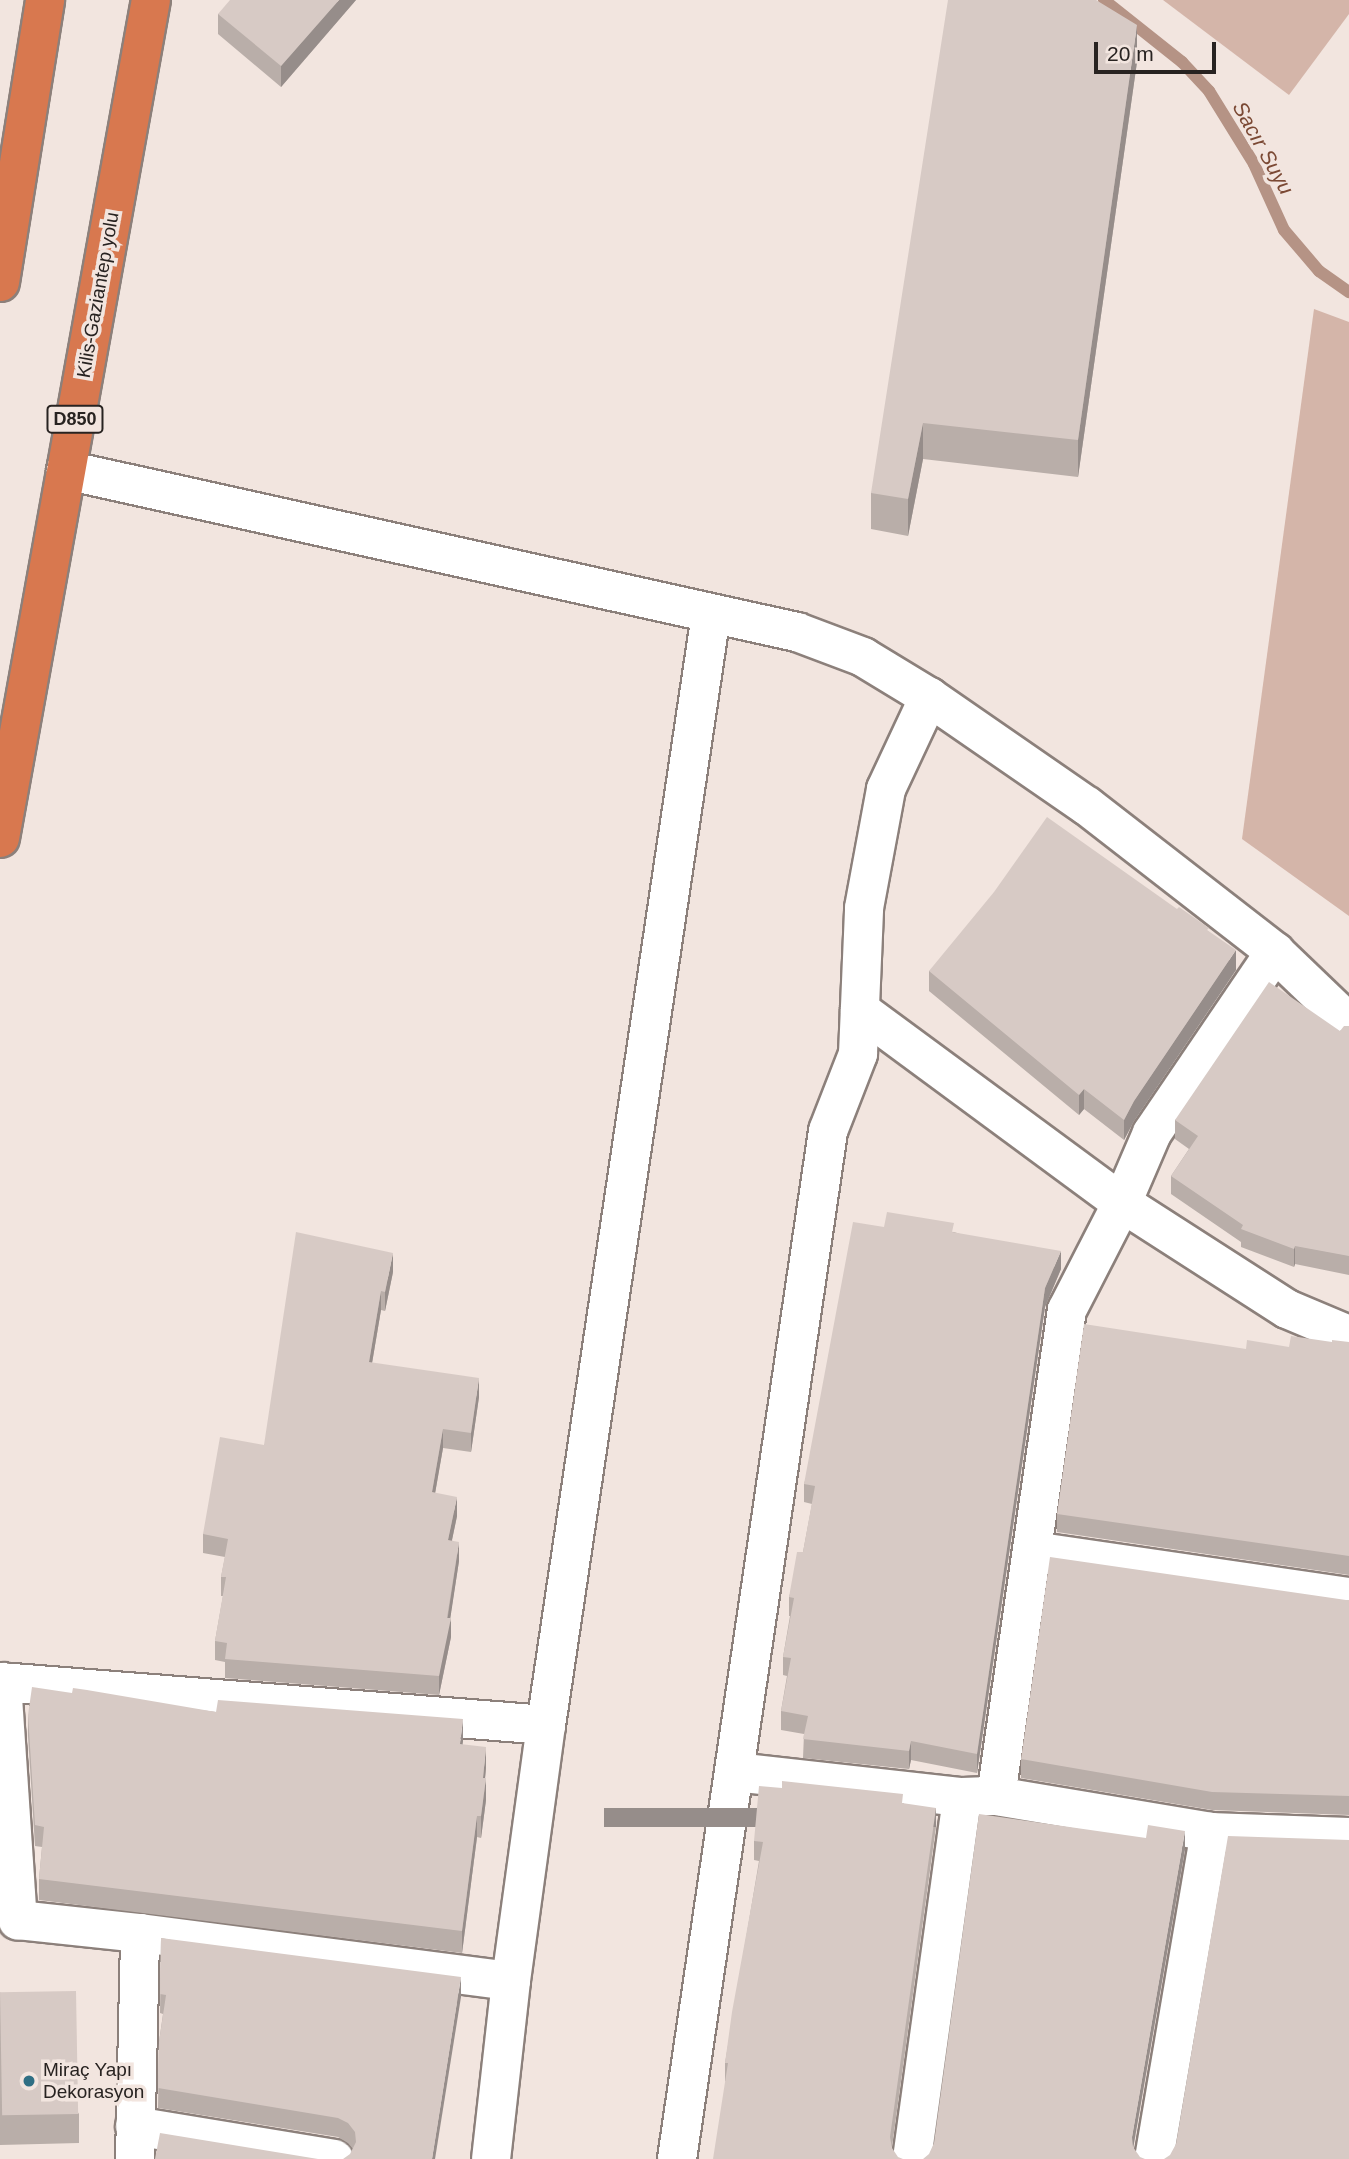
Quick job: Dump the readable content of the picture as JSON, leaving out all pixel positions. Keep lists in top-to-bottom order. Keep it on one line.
{"streets":{"highway":["Kilis-Gaziantep yolu","D850"]},"water":["Sacır Suyu"],"places":["Miraç Yapı Dekorasyon"],"scale_bar":"20 m"}
